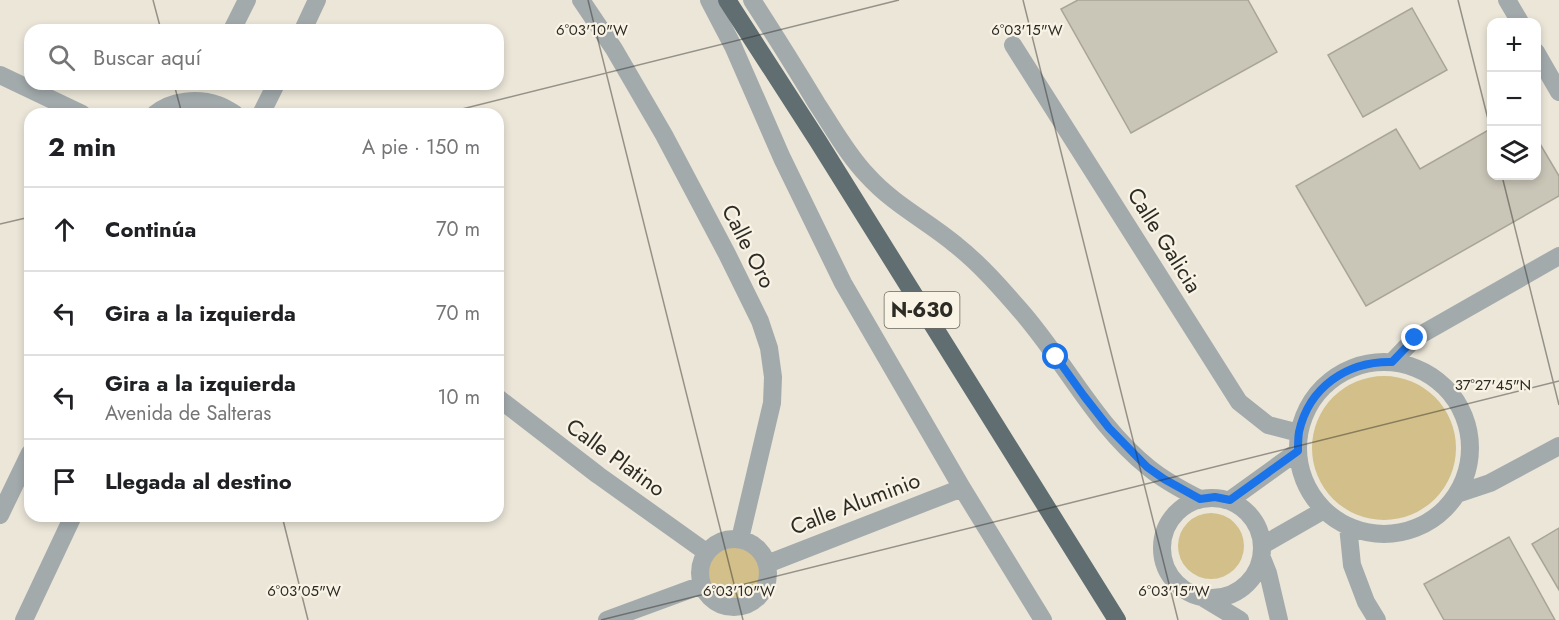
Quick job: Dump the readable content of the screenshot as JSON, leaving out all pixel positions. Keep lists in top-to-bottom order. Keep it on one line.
{"streets":{"highway":["N-630"],"street":["Calle Galicia","Calle Oro","Calle Platino","Calle Aluminio"]},"crossings":[["Calle Oro","Calle Platino"],["Calle Oro","Calle Aluminio"],["Calle Platino","Calle Aluminio"]],"page":{"map_buttons":["+","−"],"search":"Buscar aquí","heading":["2 min","A pie · 150 m"],"list":[["Continúa","70 m"],["Gira a la izquierda","70 m"],["Gira a la izquierda","Avenida de Salteras","10 m"],"Llegada al destino"]},"coordinates":["6°03'10\"W","6°03'15\"W","37°27'45\"N","6°03'05\"W"]}
